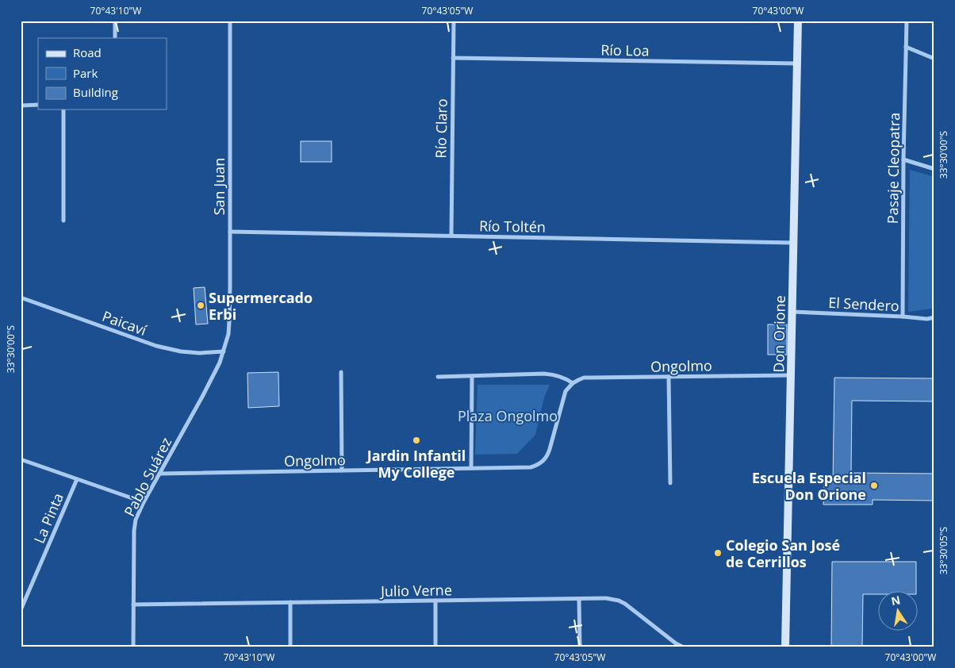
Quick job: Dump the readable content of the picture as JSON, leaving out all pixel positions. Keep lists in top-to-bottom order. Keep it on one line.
{"streets":{"street":["Río Loa","Río Claro","Pasaje Cleopatra","San Juan","Río Toltén","El Sendero","Paicaví","Don Orione","Ongolmo","Pablo Suárez","La Pinta","Julio Verne"]},"crossings":[["Río Loa","Río Claro"],["Río Loa","Don Orione"],["Río Claro","Río Toltén"],["Pasaje Cleopatra","El Sendero"],["San Juan","Río Toltén"],["San Juan","Paicaví"],["San Juan","Pablo Suárez"],["Río Toltén","Don Orione"],["El Sendero","Don Orione"],["Paicaví","Pablo Suárez"],["Don Orione","Ongolmo"],["Ongolmo","Pablo Suárez"],["Pablo Suárez","Julio Verne"]],"parks":["Plaza Ongolmo"],"places":["Supermercado Erbi","Jardin Infantil My College","Escuela Especial Don Orione","Colegio San José de Cerrillos"],"legend":["Road","Park","Building"],"north":"top","coordinates":["70°43'10\"W","70°43'05\"W","70°43'00\"W","33°30'00\"S","33°30'05\"S"]}
